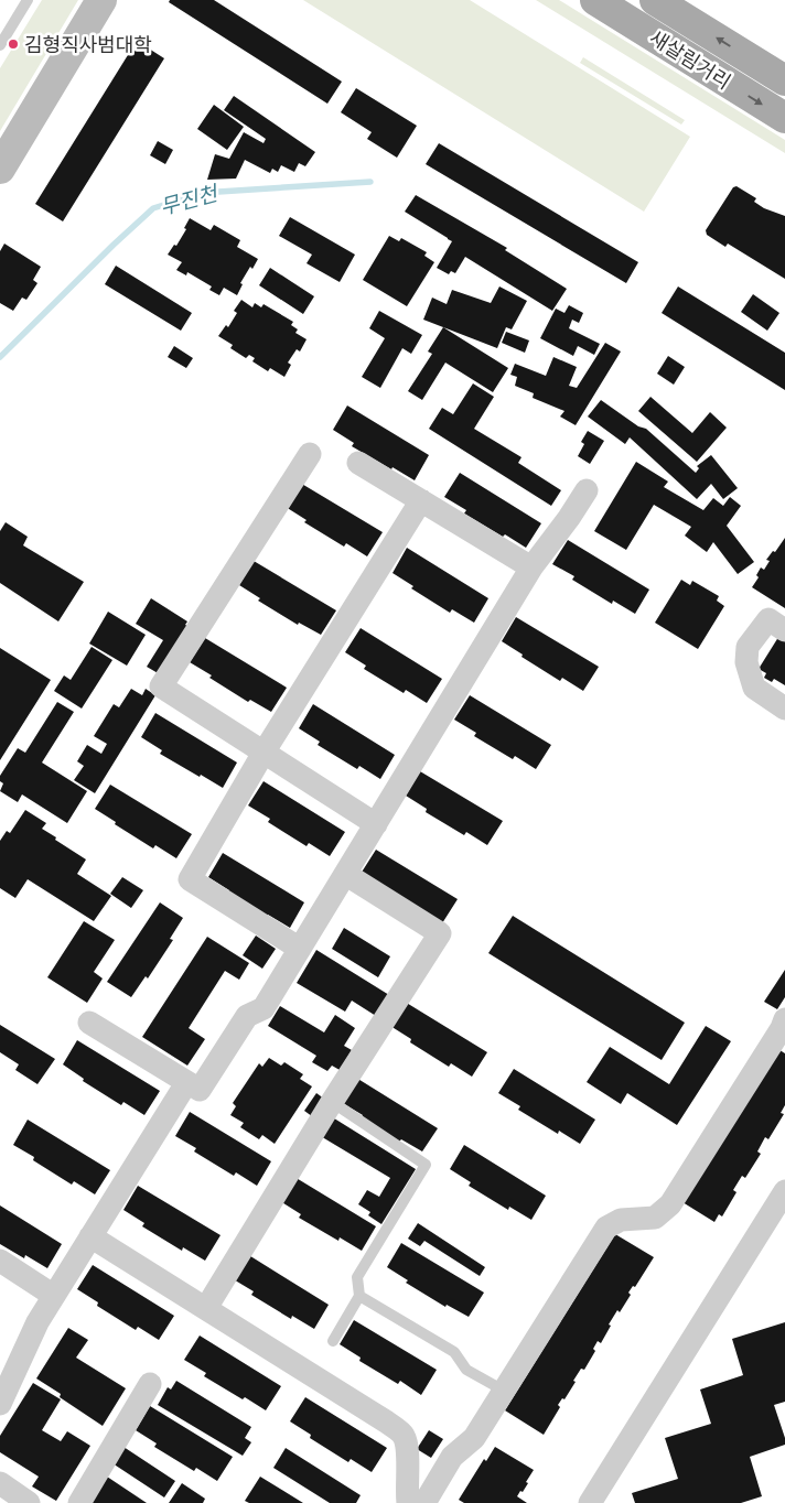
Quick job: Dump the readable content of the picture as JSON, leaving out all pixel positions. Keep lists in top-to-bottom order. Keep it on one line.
{"streets":{"main road":["새살림거리"]},"water":["무진천"],"places":["김형직사범대학"]}
